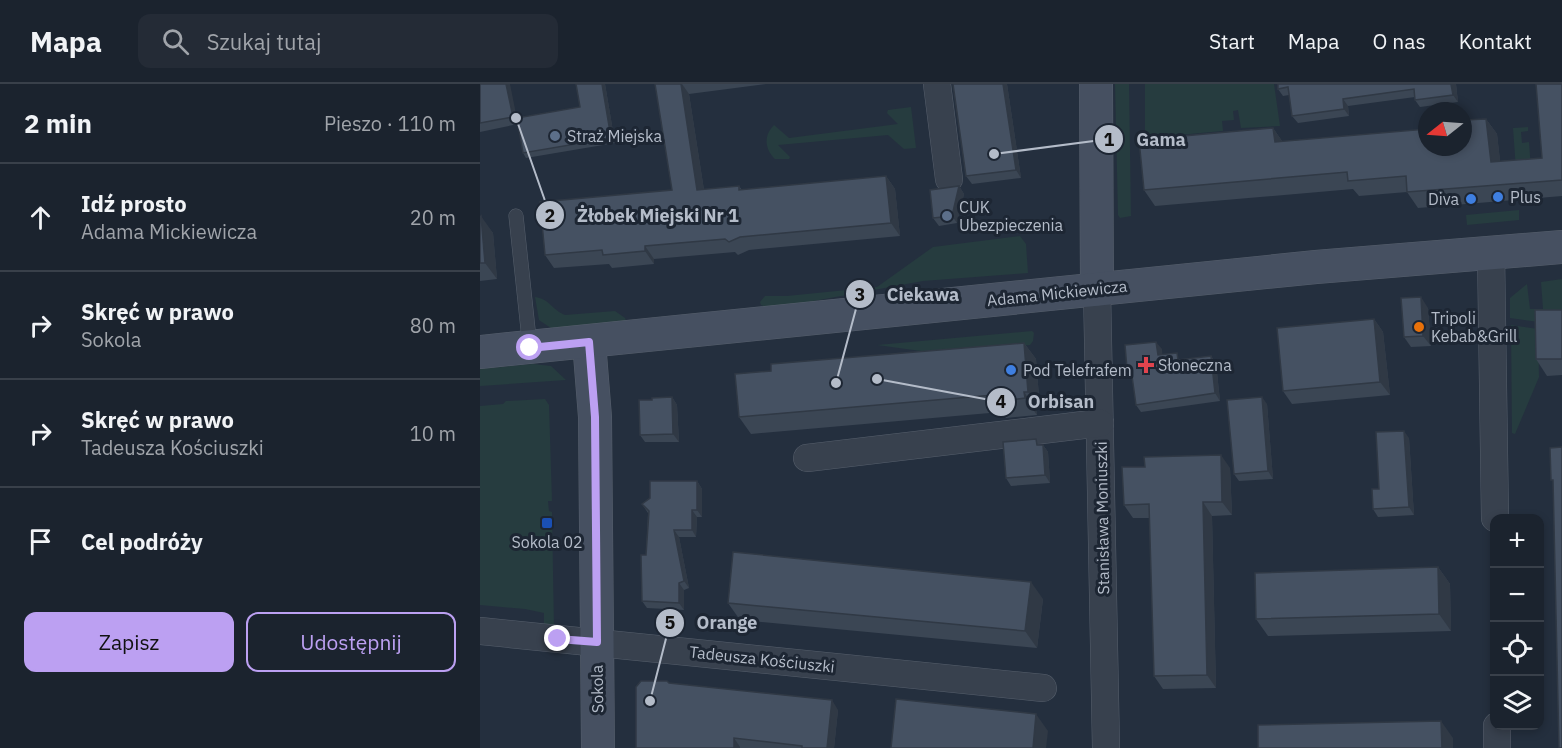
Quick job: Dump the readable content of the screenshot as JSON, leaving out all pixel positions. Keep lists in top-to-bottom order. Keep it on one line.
{"streets":{"street":["Adama Mickiewicza","Stanisława Moniuszki","Tadeusza Kościuszki","Sokola"]},"crossings":[["Adama Mickiewicza","Stanisława Moniuszki"],["Adama Mickiewicza","Sokola"],["Tadeusza Kościuszki","Sokola"]],"places":{"other":["Żłobek Miejski Nr 1","Straż Miejska","Gama","Plus","Diva","CUK Ubezpieczenia","Tripoli Kebab&Grill","Pod Telefrafem","Orbisan","Ciekawa","Orange"],"health":["Słoneczna"],"transit":["Sokola 02"]},"north":"left","page":{"header":"Mapa","search":"Szukaj tutaj","nav":["Start","Mapa","O nas","Kontakt"],"heading":["2 min","Pieszo · 110 m"],"list":[["Idź prosto","Adama Mickiewicza","20 m"],["Skręć w prawo","Sokola","80 m"],["Skręć w prawo","Tadeusza Kościuszki","10 m"],"Cel podróży"],"map_buttons":["+","−"],"buttons":["Zapisz","Udostępnij"]}}
